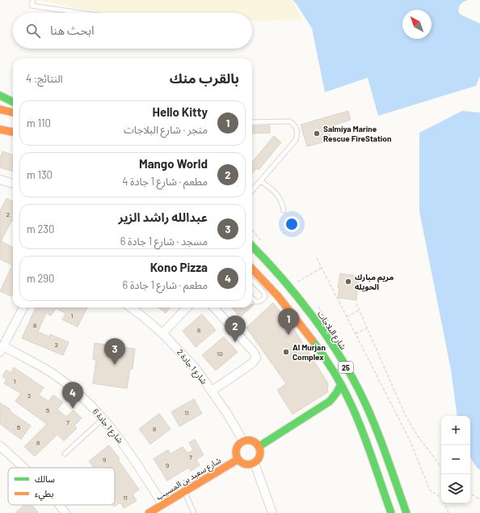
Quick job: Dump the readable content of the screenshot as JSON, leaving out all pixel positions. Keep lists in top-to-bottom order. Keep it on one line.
{"streets":{"main road":["شارع البلاجات","25","شارع سعيد بن المسيب"],"street":["شارع 1 جادة 2","شارع 1 جادة 6"]},"crossings":[["شارع 1 جادة 2","شارع سعيد بن المسيب"],["شارع 1 جادة 6","شارع سعيد بن المسيب"]],"places":["Salmiya Marine Rescue FireStation","مريم مبارك الحويله","Al Murjan Complex"],"house_numbers":["2","1","8","8","2","10","1","3","5","11","7","6","8","8","7","9","9","11"],"legend":["سالك","بطيء"],"north":"top left","page":{"search":"ابحث هنا","heading":["بالقرب منك","النتائج: 4"],"list":[{"mark":"1","name":"Hello Kitty","note":"متجر · شارع البلاجات","value":"110 m"},{"mark":"2","name":"Mango World","note":"مطعم · شارع 1 جادة 4","value":"130 m"},{"mark":"3","name":"عبدالله راشد الزير","note":"مسجد · شارع 1 جادة 6","value":"230 m"},{"mark":"4","name":"Kono Pizza","note":"مطعم · شارع 1 جادة 6","value":"290 m"}],"pins":["1","2","3","4"],"map_buttons":["+","−"]}}
